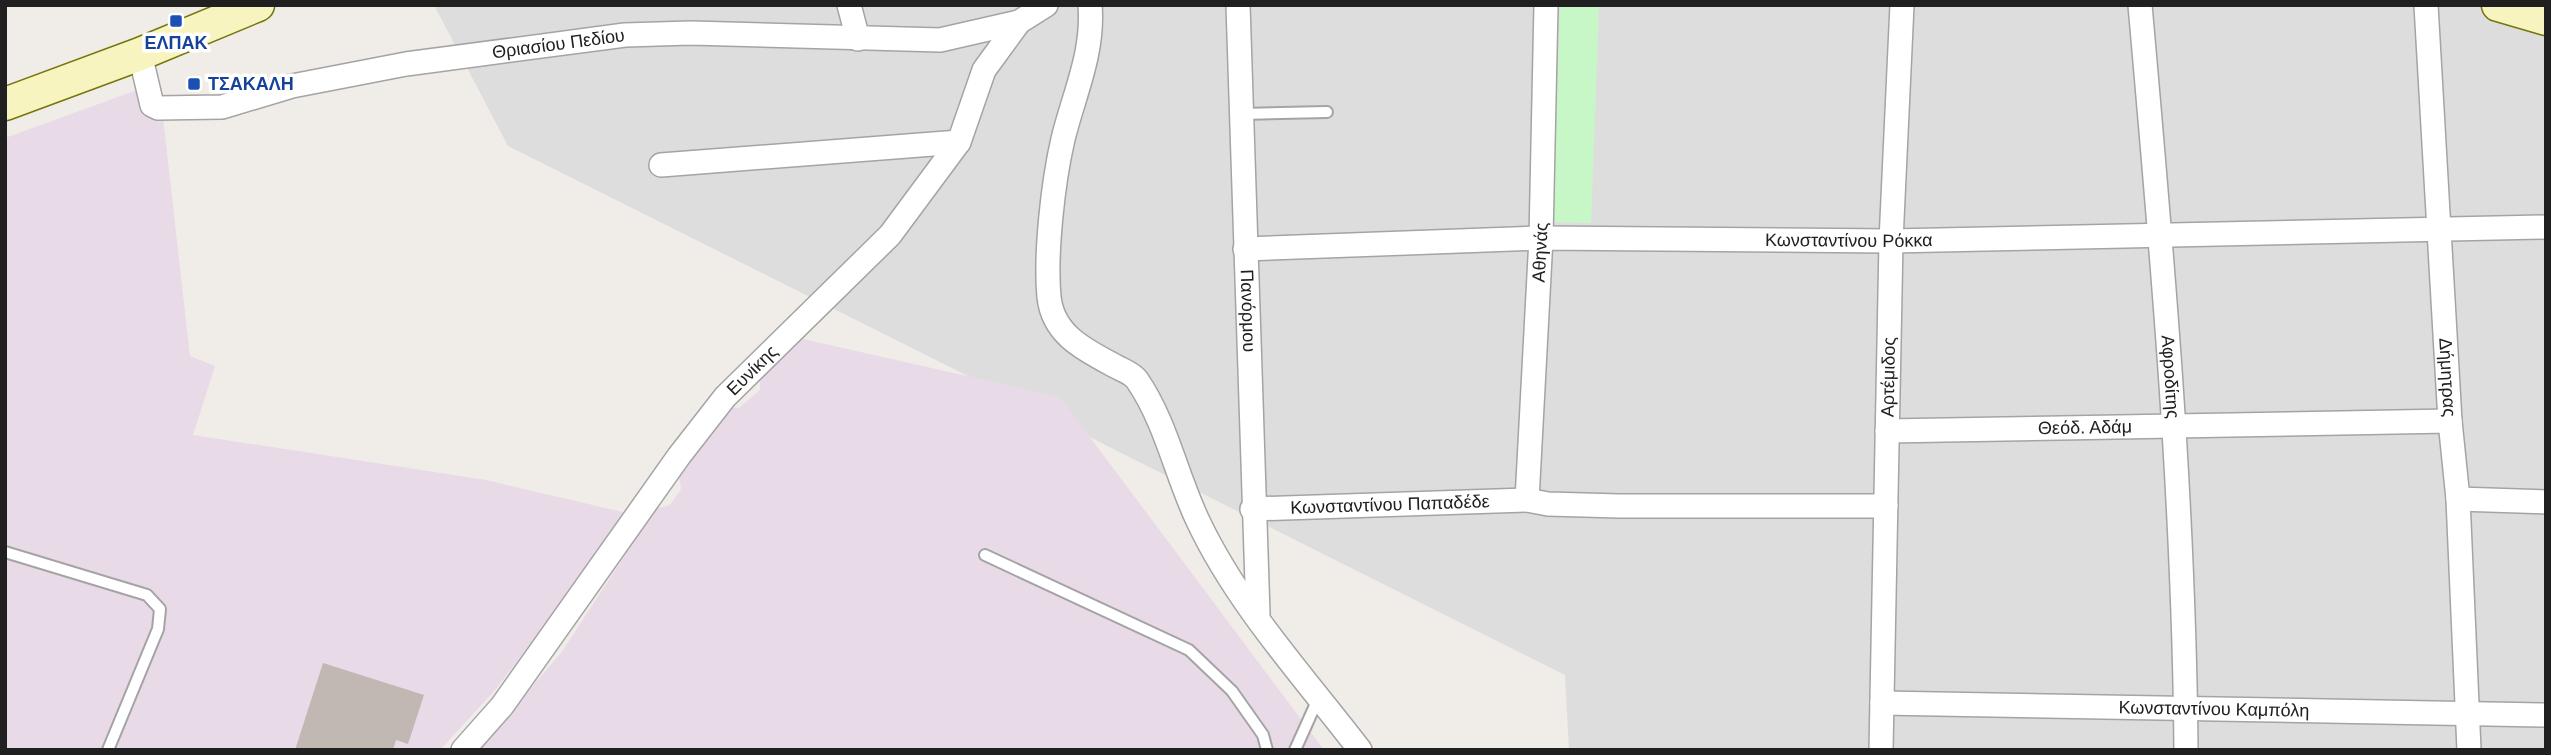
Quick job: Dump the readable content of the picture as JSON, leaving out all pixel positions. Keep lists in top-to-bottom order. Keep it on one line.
{"streets":{"street":["Θριασίου Πεδίου","Κωνσταντίνου Ρόκκα","Αθηνάς","Πανόρμου","Ευνίκης","Αρτέμιδος","Αφροδίτης","Δήμητρας","Θεόδ. Αδάμ","Κωνσταντίνου Παπαδέδε","Κωνσταντίνου Καμπόλη"]},"crossings":[["Θριασίου Πεδίου","Ευνίκης"],["Κωνσταντίνου Ρόκκα","Αθηνάς"],["Κωνσταντίνου Ρόκκα","Πανόρμου"],["Κωνσταντίνου Ρόκκα","Αρτέμιδος"],["Κωνσταντίνου Ρόκκα","Αφροδίτης"],["Κωνσταντίνου Ρόκκα","Δήμητρας"],["Αθηνάς","Κωνσταντίνου Παπαδέδε"],["Πανόρμου","Κωνσταντίνου Παπαδέδε"],["Αρτέμιδος","Θεόδ. Αδάμ"],["Αρτέμιδος","Κωνσταντίνου Παπαδέδε"],["Αρτέμιδος","Κωνσταντίνου Καμπόλη"],["Αφροδίτης","Θεόδ. Αδάμ"],["Αφροδίτης","Κωνσταντίνου Καμπόλη"],["Δήμητρας","Θεόδ. Αδάμ"],["Δήμητρας","Κωνσταντίνου Καμπόλη"]],"places":{"transit":["ΕΛΠΑΚ","ΤΣΑΚΑΛΗ"]}}
